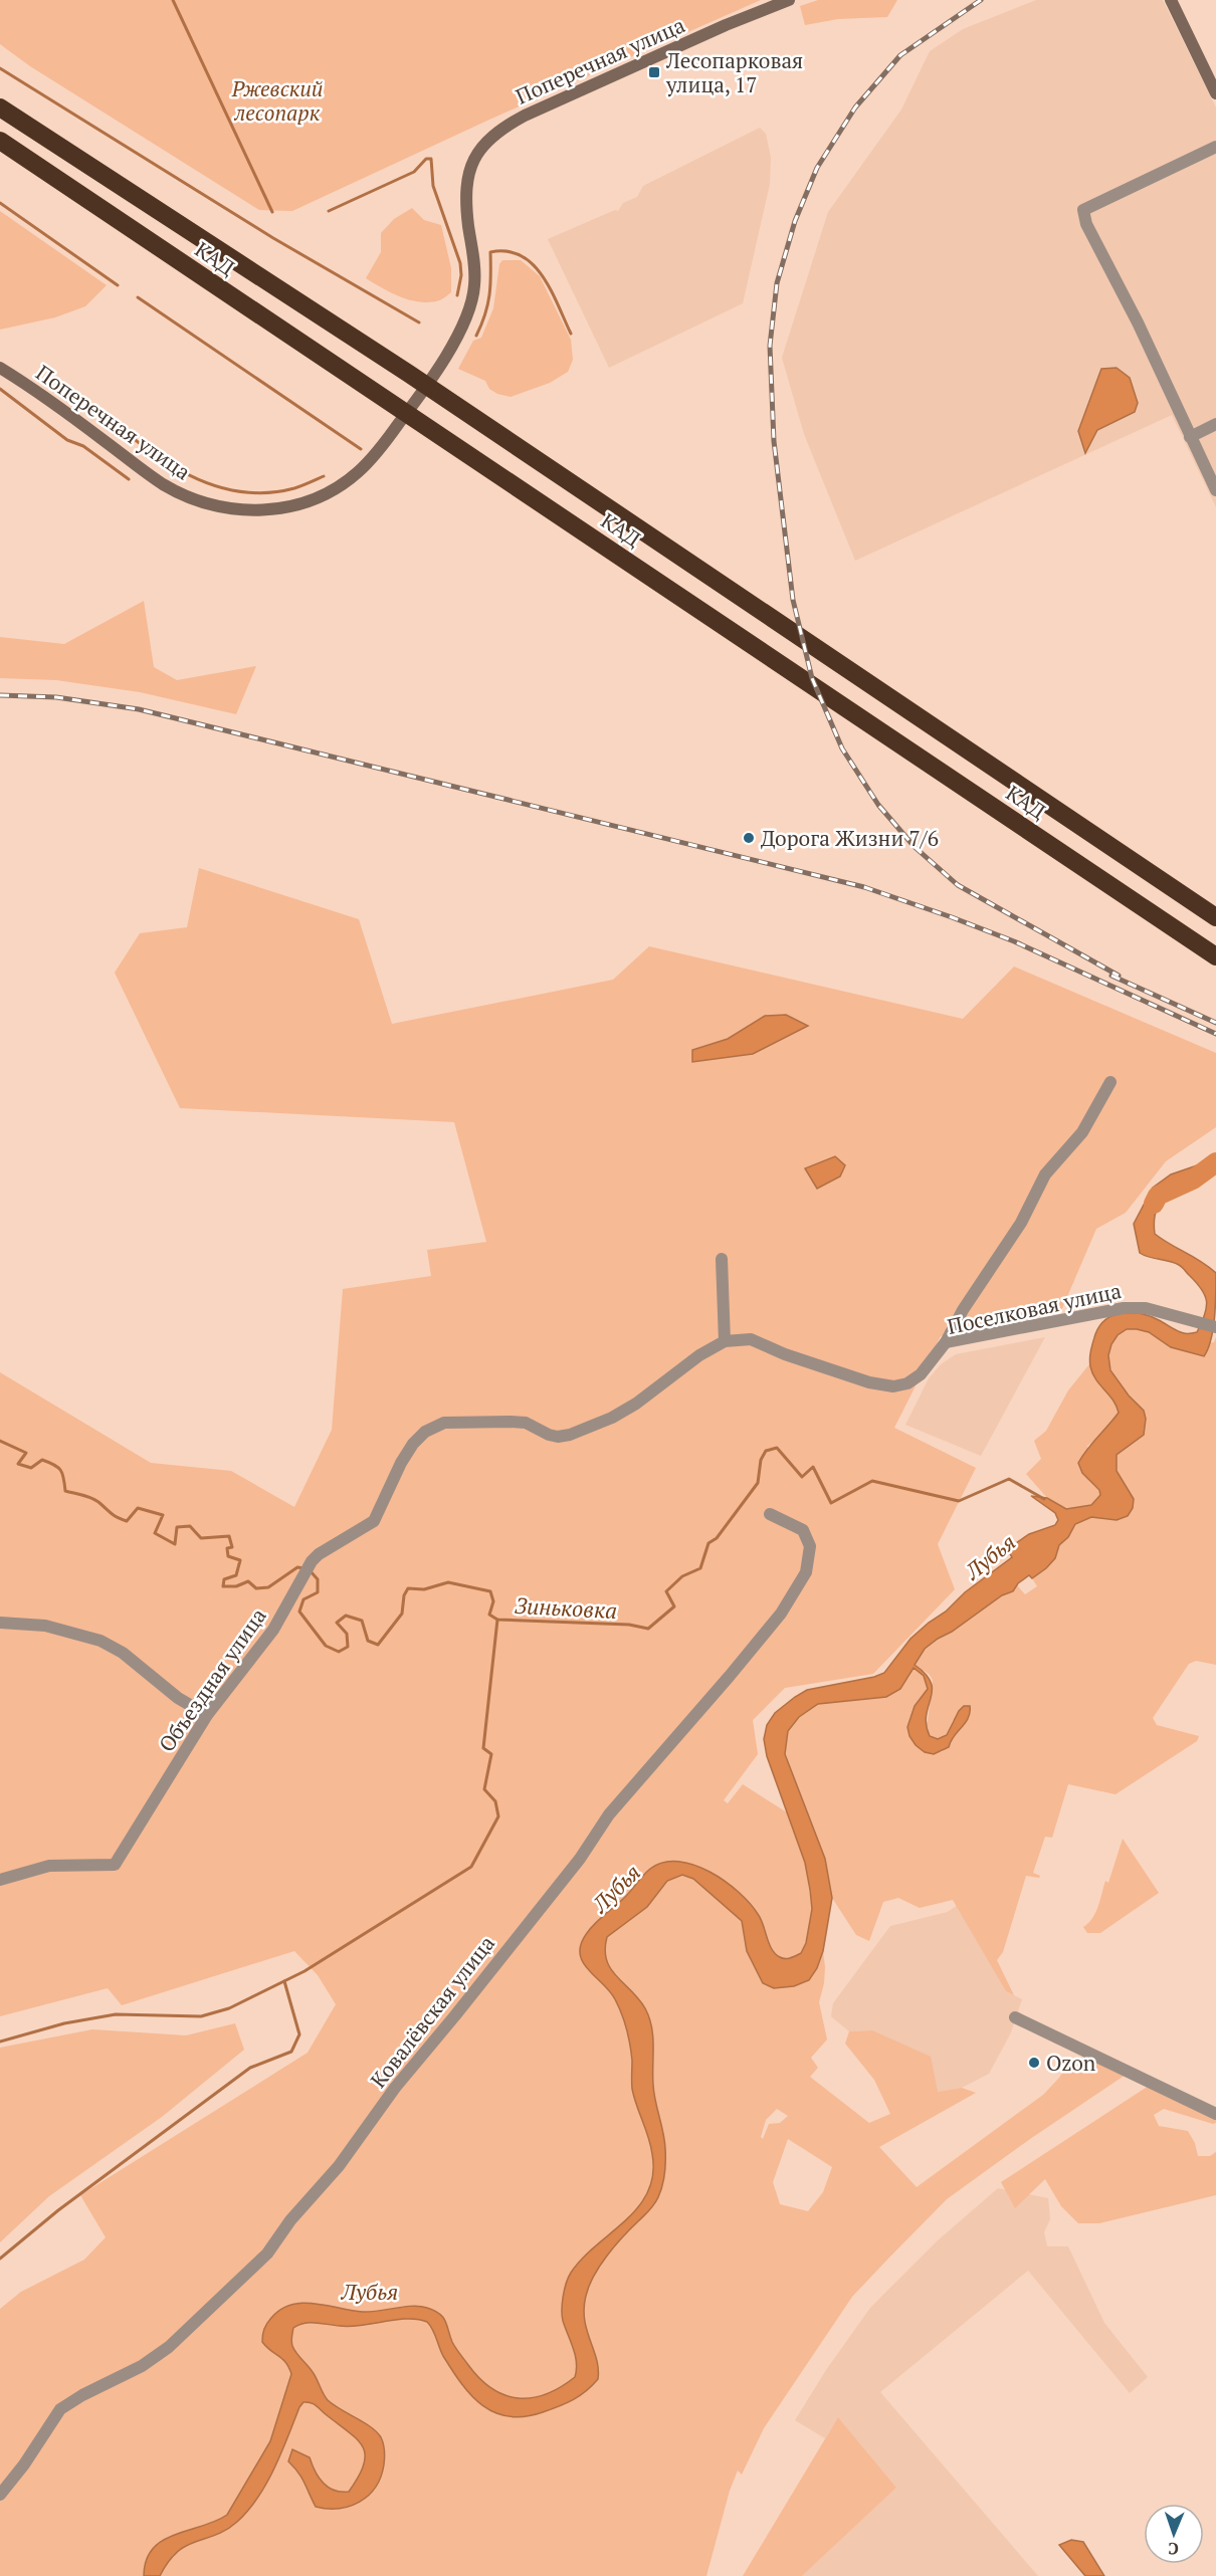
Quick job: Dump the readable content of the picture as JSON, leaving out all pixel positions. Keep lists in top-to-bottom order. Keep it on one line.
{"streets":{"highway":["КАД"],"street":["Поперечная улица","Поселковая улица","Объездная улица","Ковалёвская улица"]},"crossings":[["Поселковая улица","Объездная улица"]],"water":["Лубья","Зиньковка"],"parks":["Ржевский лесопарк"],"places":{"transit":["Лесопарковая улица, 17"],"other":["Дорога Жизни 7/6","Ozon"]},"north":"bottom"}
